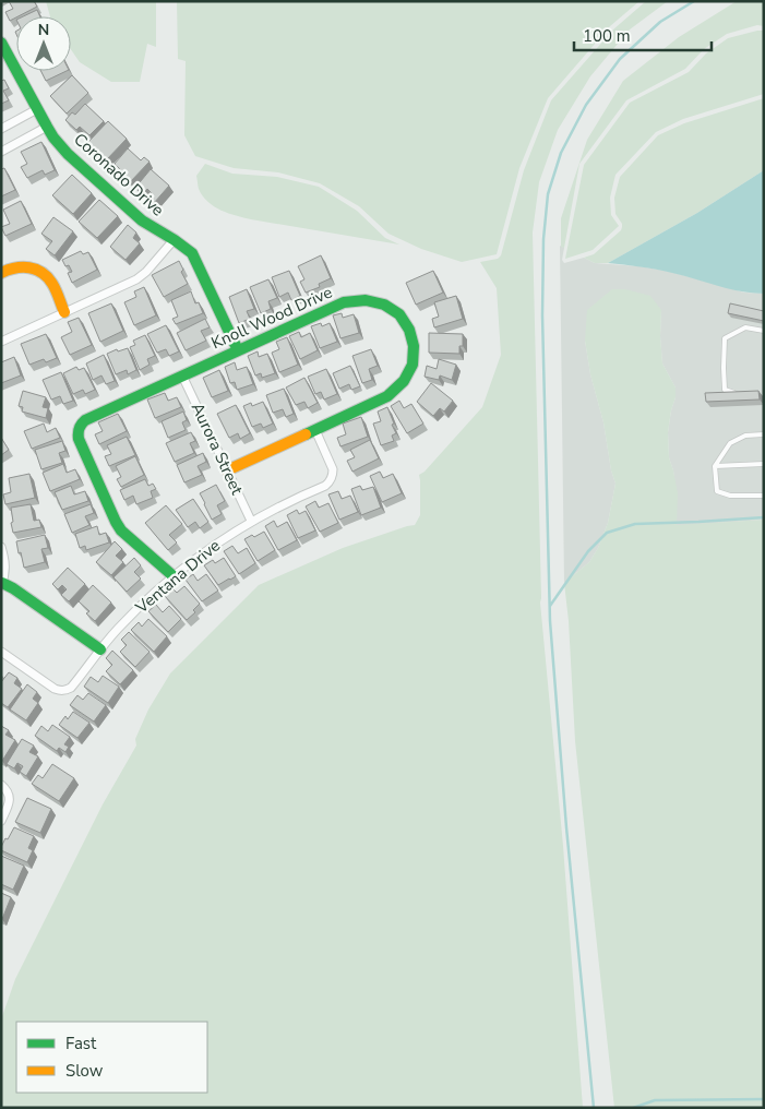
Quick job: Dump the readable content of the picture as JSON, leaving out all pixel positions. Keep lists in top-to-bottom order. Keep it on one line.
{"streets":{"street":["Coronado Drive","Knoll Wood Drive","Aurora Street","Ventana Drive"]},"crossings":[["Coronado Drive","Knoll Wood Drive"],["Knoll Wood Drive","Aurora Street"],["Knoll Wood Drive","Ventana Drive"],["Aurora Street","Ventana Drive"]],"legend":["Fast","Slow"],"scale_bar":"100 m","north":"top"}
